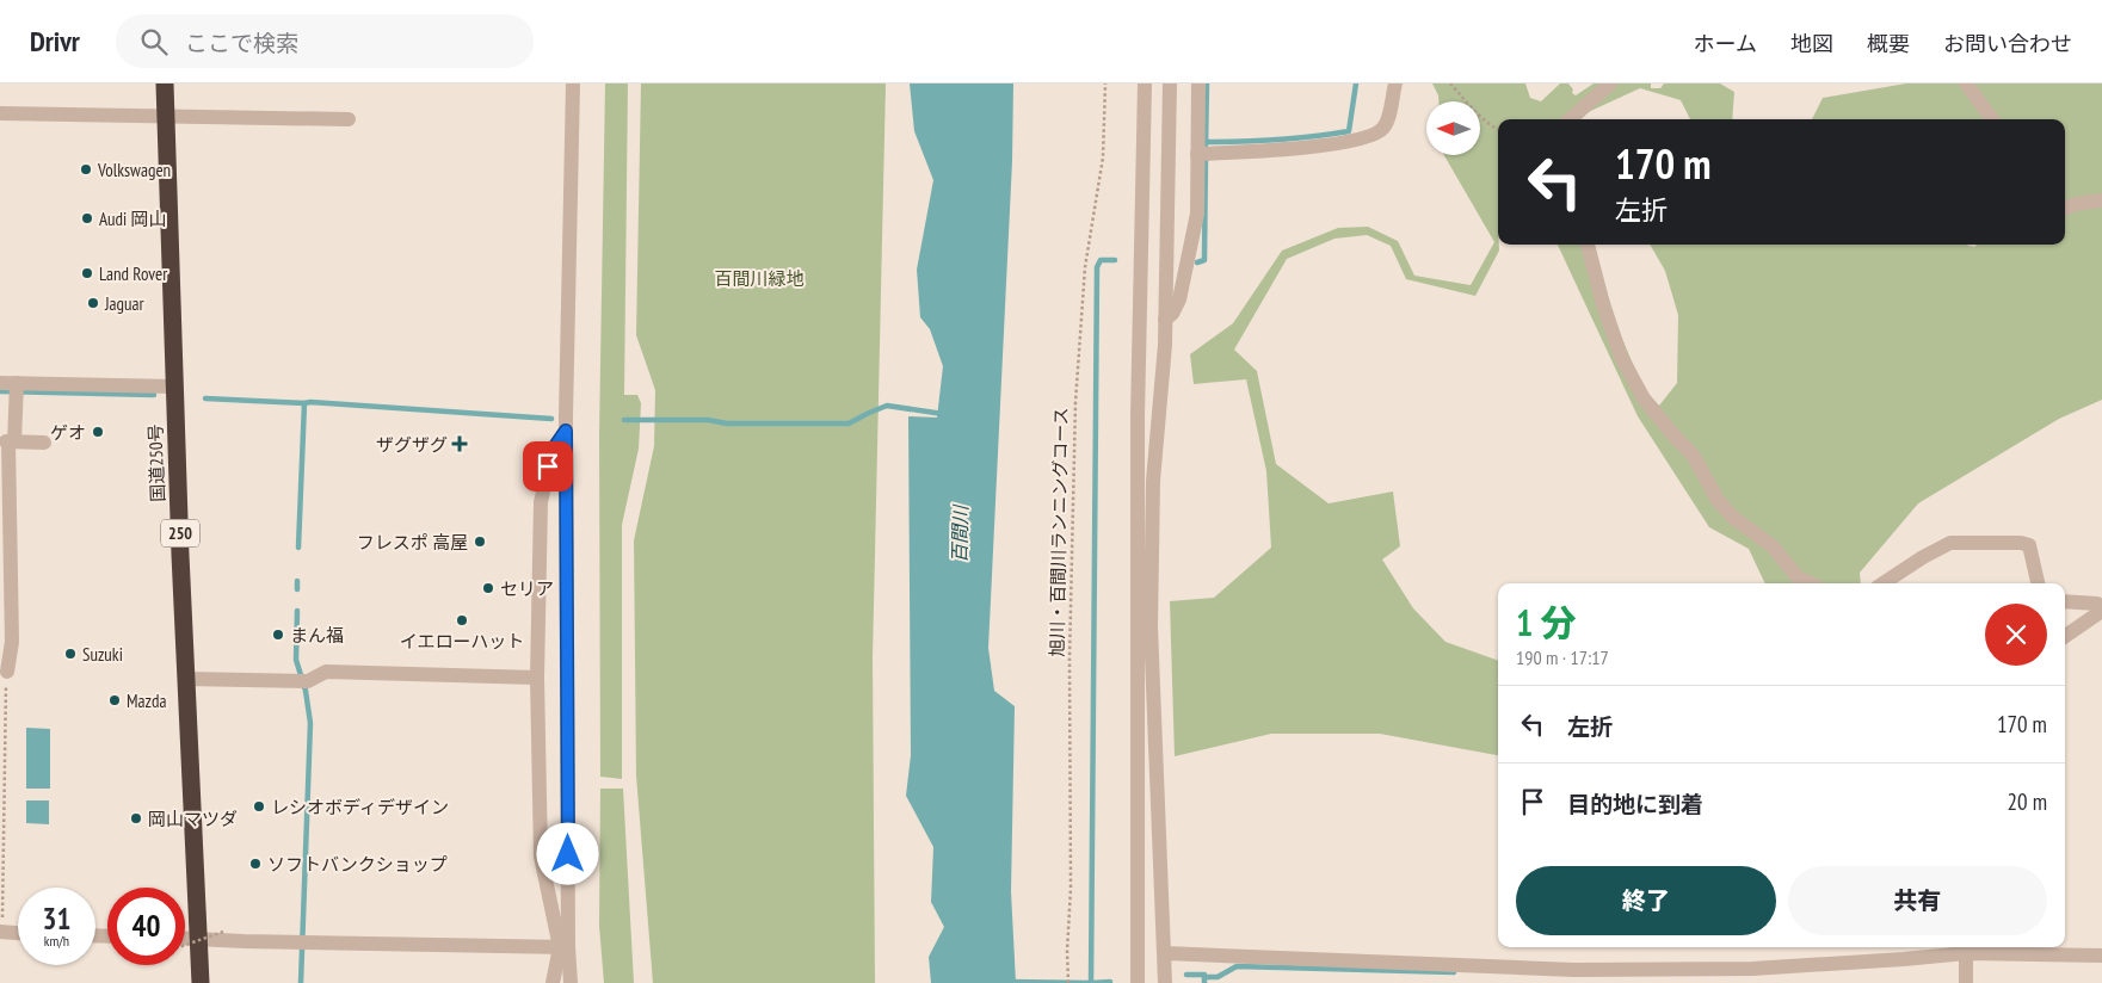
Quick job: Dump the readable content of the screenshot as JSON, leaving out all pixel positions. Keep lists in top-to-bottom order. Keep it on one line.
{"streets":{"highway":["国道250号","250"],"path":["旭川・百間川ランニングコース"]},"water":["百間川"],"parks":["百間川緑地"],"places":{"other":["Volkswagen","Audi 岡山","Land Rover","Jaguar","ゲオ","フレスポ 高屋","セリア","イエローハット","まん福","Suzuki","Mazda","レシオボディデザイン","岡山マツダ","ソフトバンクショップ"],"health":["ザグザグ"]},"north":"left","page":{"header":"Drivr","search":"ここで検索","nav":["ホーム","地図","概要","お問い合わせ"],"turn":["170 m","左折"],"heading":["1 分","190 m · 17:17"],"list":[{"name":"左折","value":"170 m"},{"name":"目的地に到着","value":"20 m"}],"buttons":["終了","共有"],"speed":"31 km/h","limit":"40"}}
